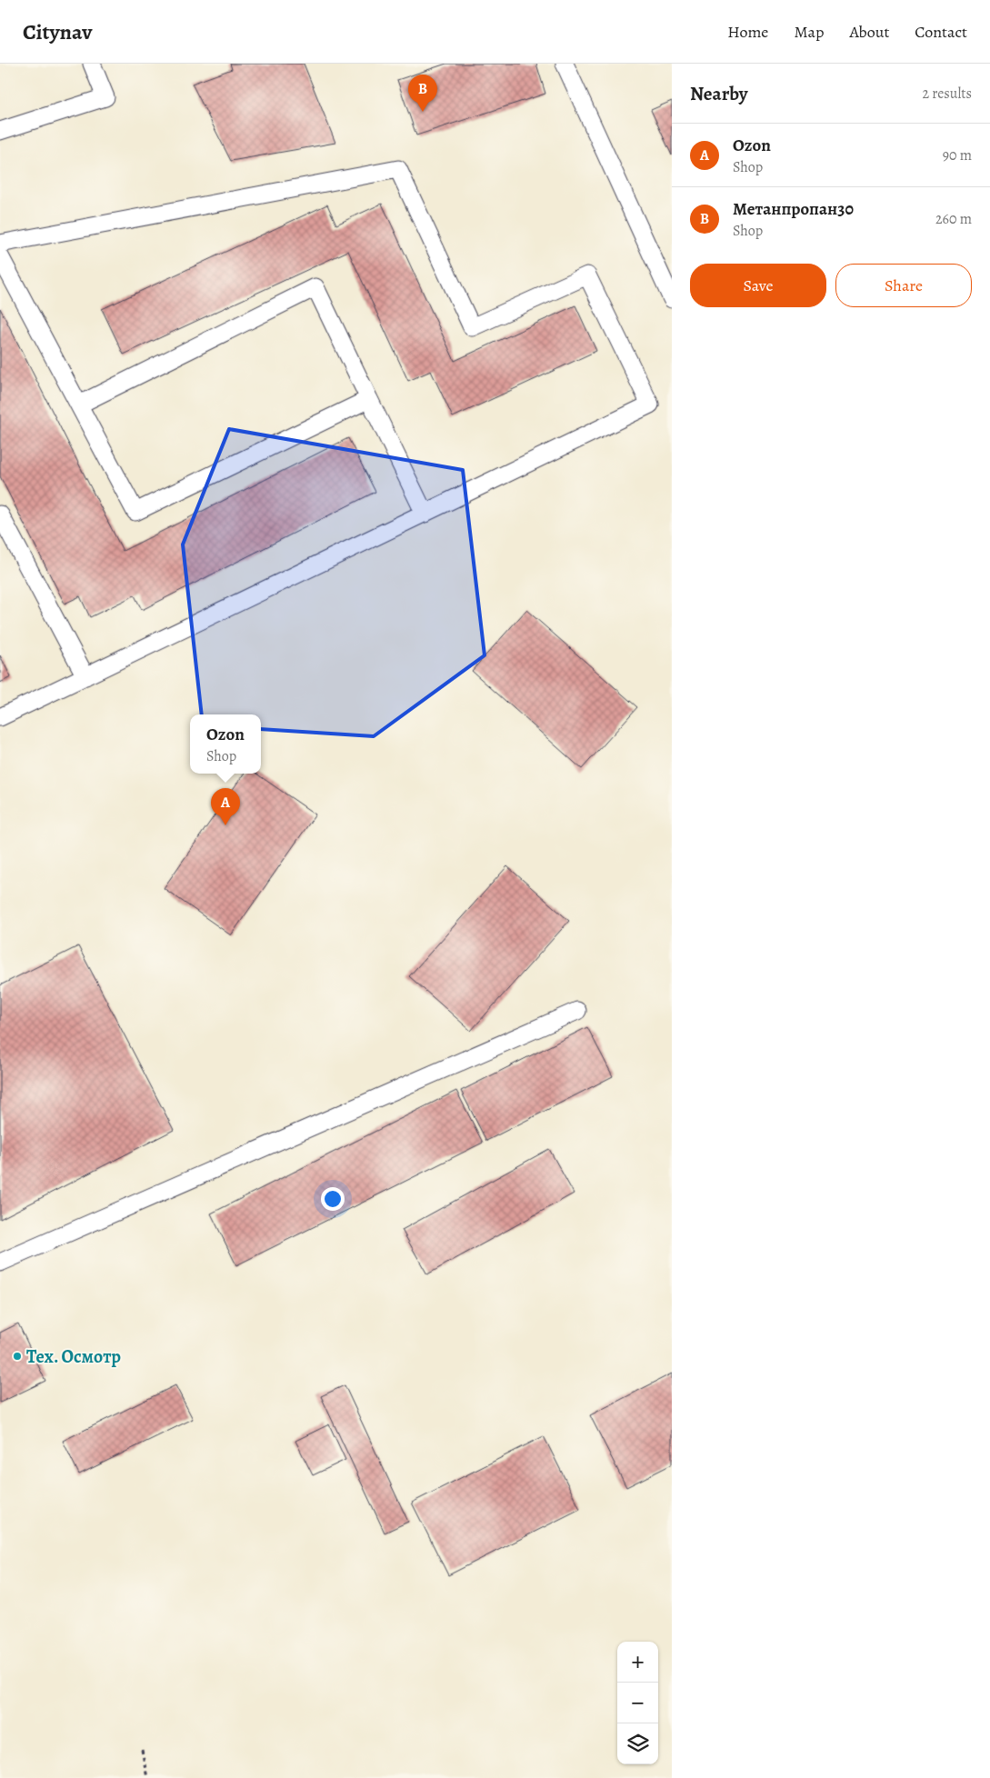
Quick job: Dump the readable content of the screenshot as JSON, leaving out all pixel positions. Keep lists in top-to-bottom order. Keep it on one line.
{"places":["Тех. Осмотр"],"page":{"header":"Citynav","nav":["Home","Map","About","Contact"],"heading":["Nearby","2 results"],"pins":["B","A"],"list":[{"mark":"A","name":"Ozon","note":"Shop","value":"90 m"},{"mark":"B","name":"Метанпропан30","note":"Shop","value":"260 m"}],"buttons":["Save","Share"],"popup":["Ozon","Shop"],"map_buttons":["+","−"]}}
